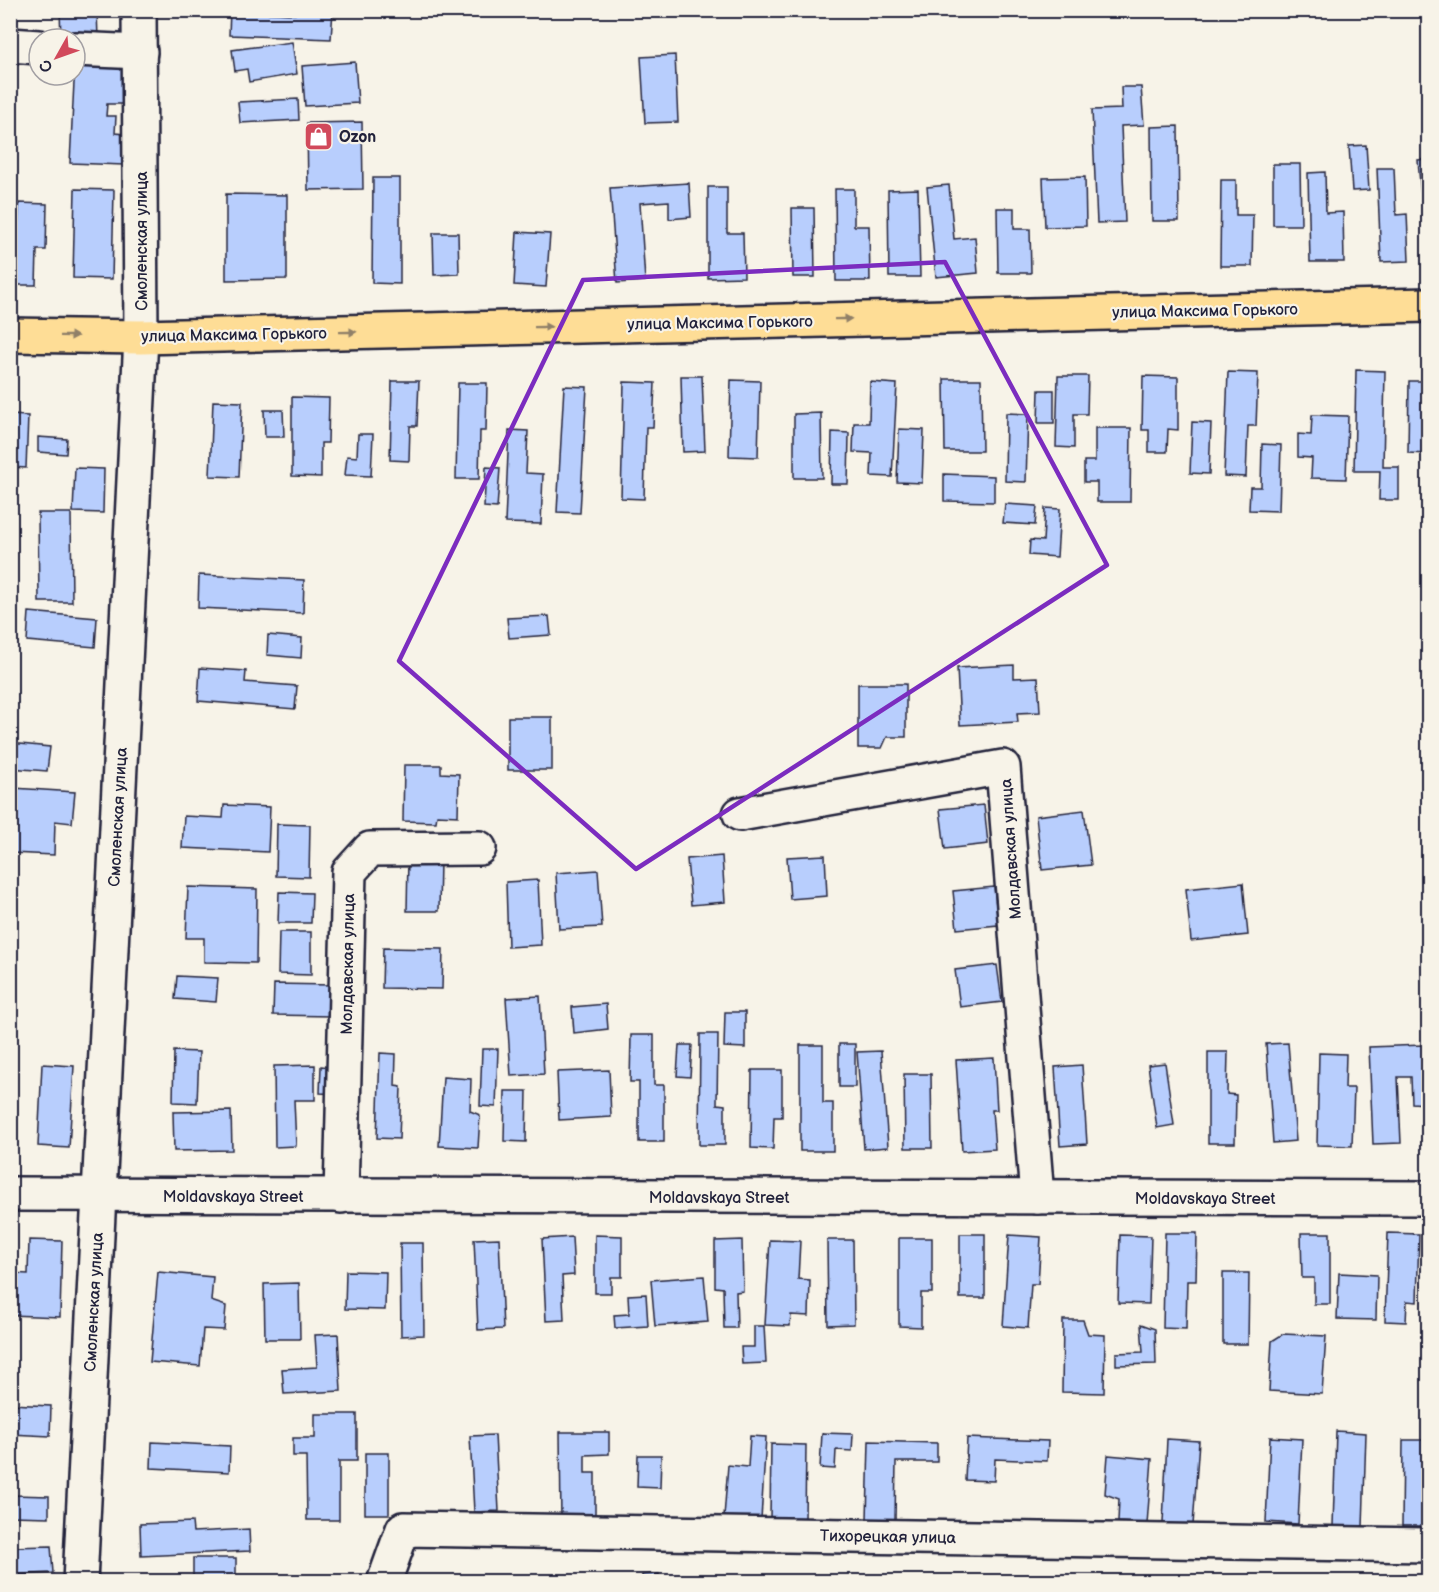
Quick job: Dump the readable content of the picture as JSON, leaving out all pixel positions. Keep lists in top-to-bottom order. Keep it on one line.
{"streets":{"main road":["улица Максима Горького"],"street":["Смоленская улица","Молдавская улица","Moldavskaya Street","Тихорецкая улица"]},"crossings":[["Смоленская улица","улица Максима Горького"],["Смоленская улица","Moldavskaya Street"],["Молдавская улица","Moldavskaya Street"]],"one_way":["улица Максима Горького"],"places":{"shop":["Ozon"]},"north":"bottom left"}
